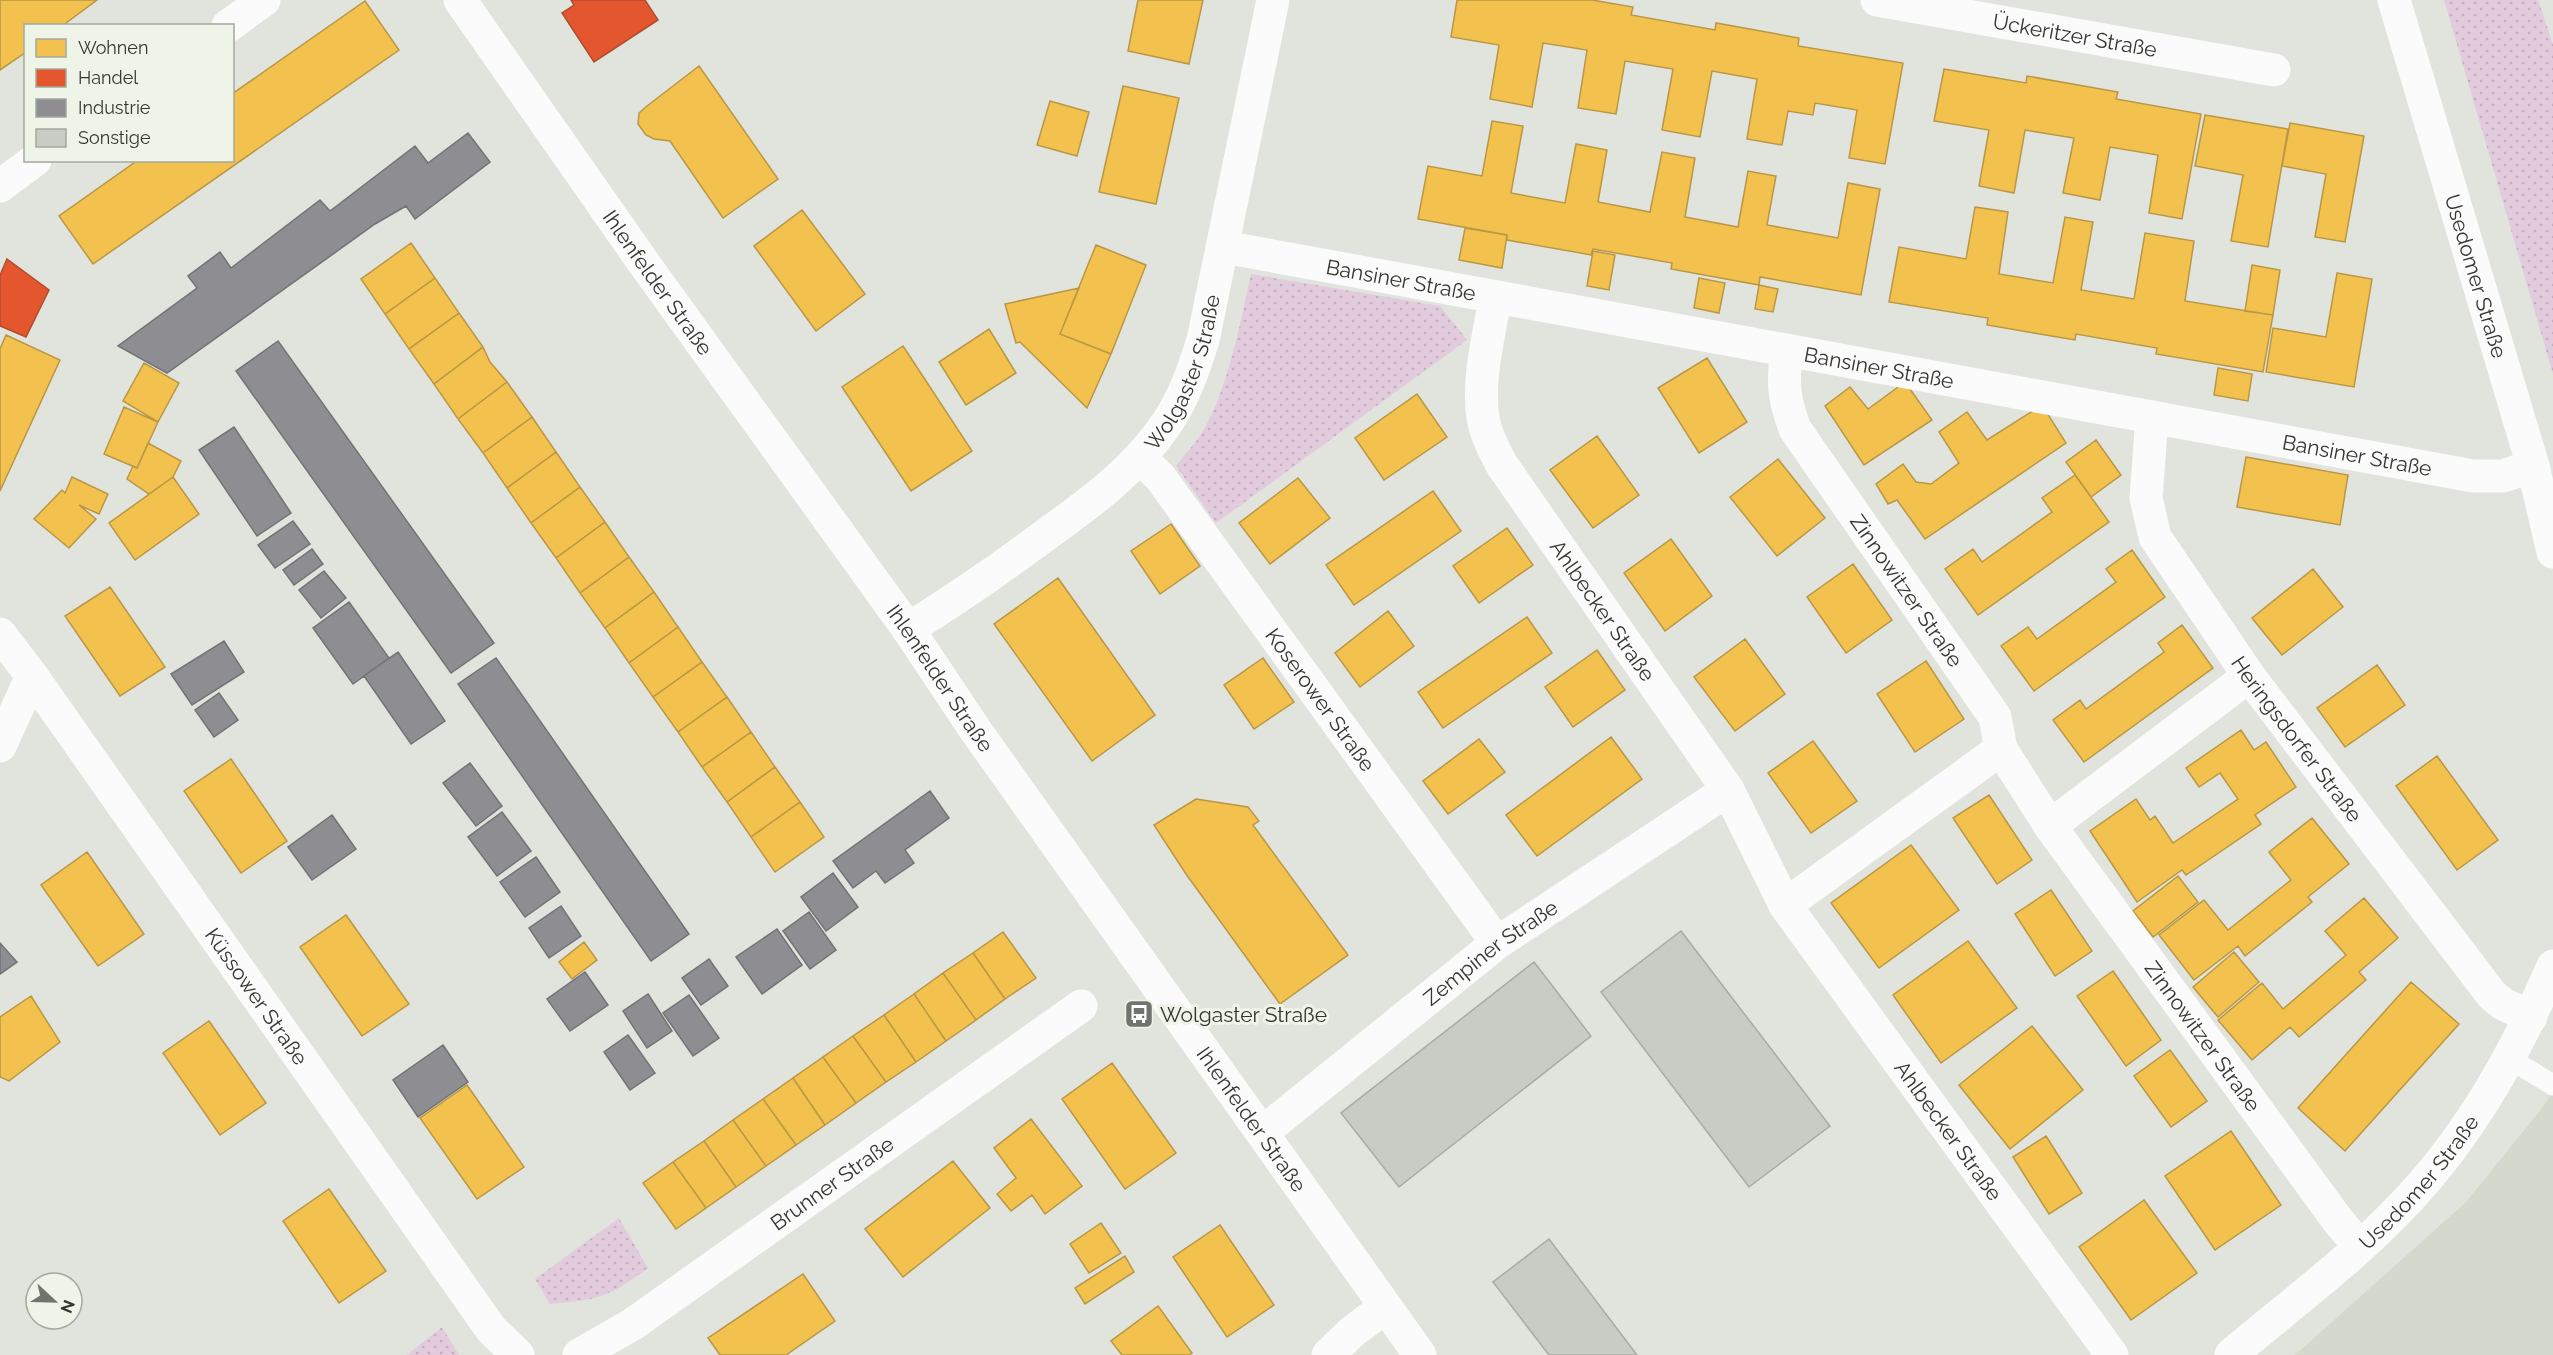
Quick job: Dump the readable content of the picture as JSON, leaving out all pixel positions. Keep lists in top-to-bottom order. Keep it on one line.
{"streets":{"street":["Ückeritzer Straße","Usedomer Straße","Bansiner Straße","Ihlenfelder Straße","Wolgaster Straße","Zinnowitzer Straße","Ahlbecker Straße","Koserower Straße","Heringsdorfer Straße","Zempiner Straße","Küssower Straße","Brunner Straße"]},"crossings":[["Usedomer Straße","Bansiner Straße"],["Usedomer Straße","Zinnowitzer Straße"],["Usedomer Straße","Heringsdorfer Straße"],["Bansiner Straße","Wolgaster Straße"],["Bansiner Straße","Zinnowitzer Straße"],["Bansiner Straße","Ahlbecker Straße"],["Bansiner Straße","Heringsdorfer Straße"],["Ihlenfelder Straße","Wolgaster Straße"],["Ihlenfelder Straße","Zempiner Straße"],["Wolgaster Straße","Koserower Straße"],["Ahlbecker Straße","Zempiner Straße"],["Koserower Straße","Zempiner Straße"]],"places":{"bus stop":["Wolgaster Straße"]},"legend":["Wohnen","Handel","Industrie","Sonstige"],"north":"right"}
